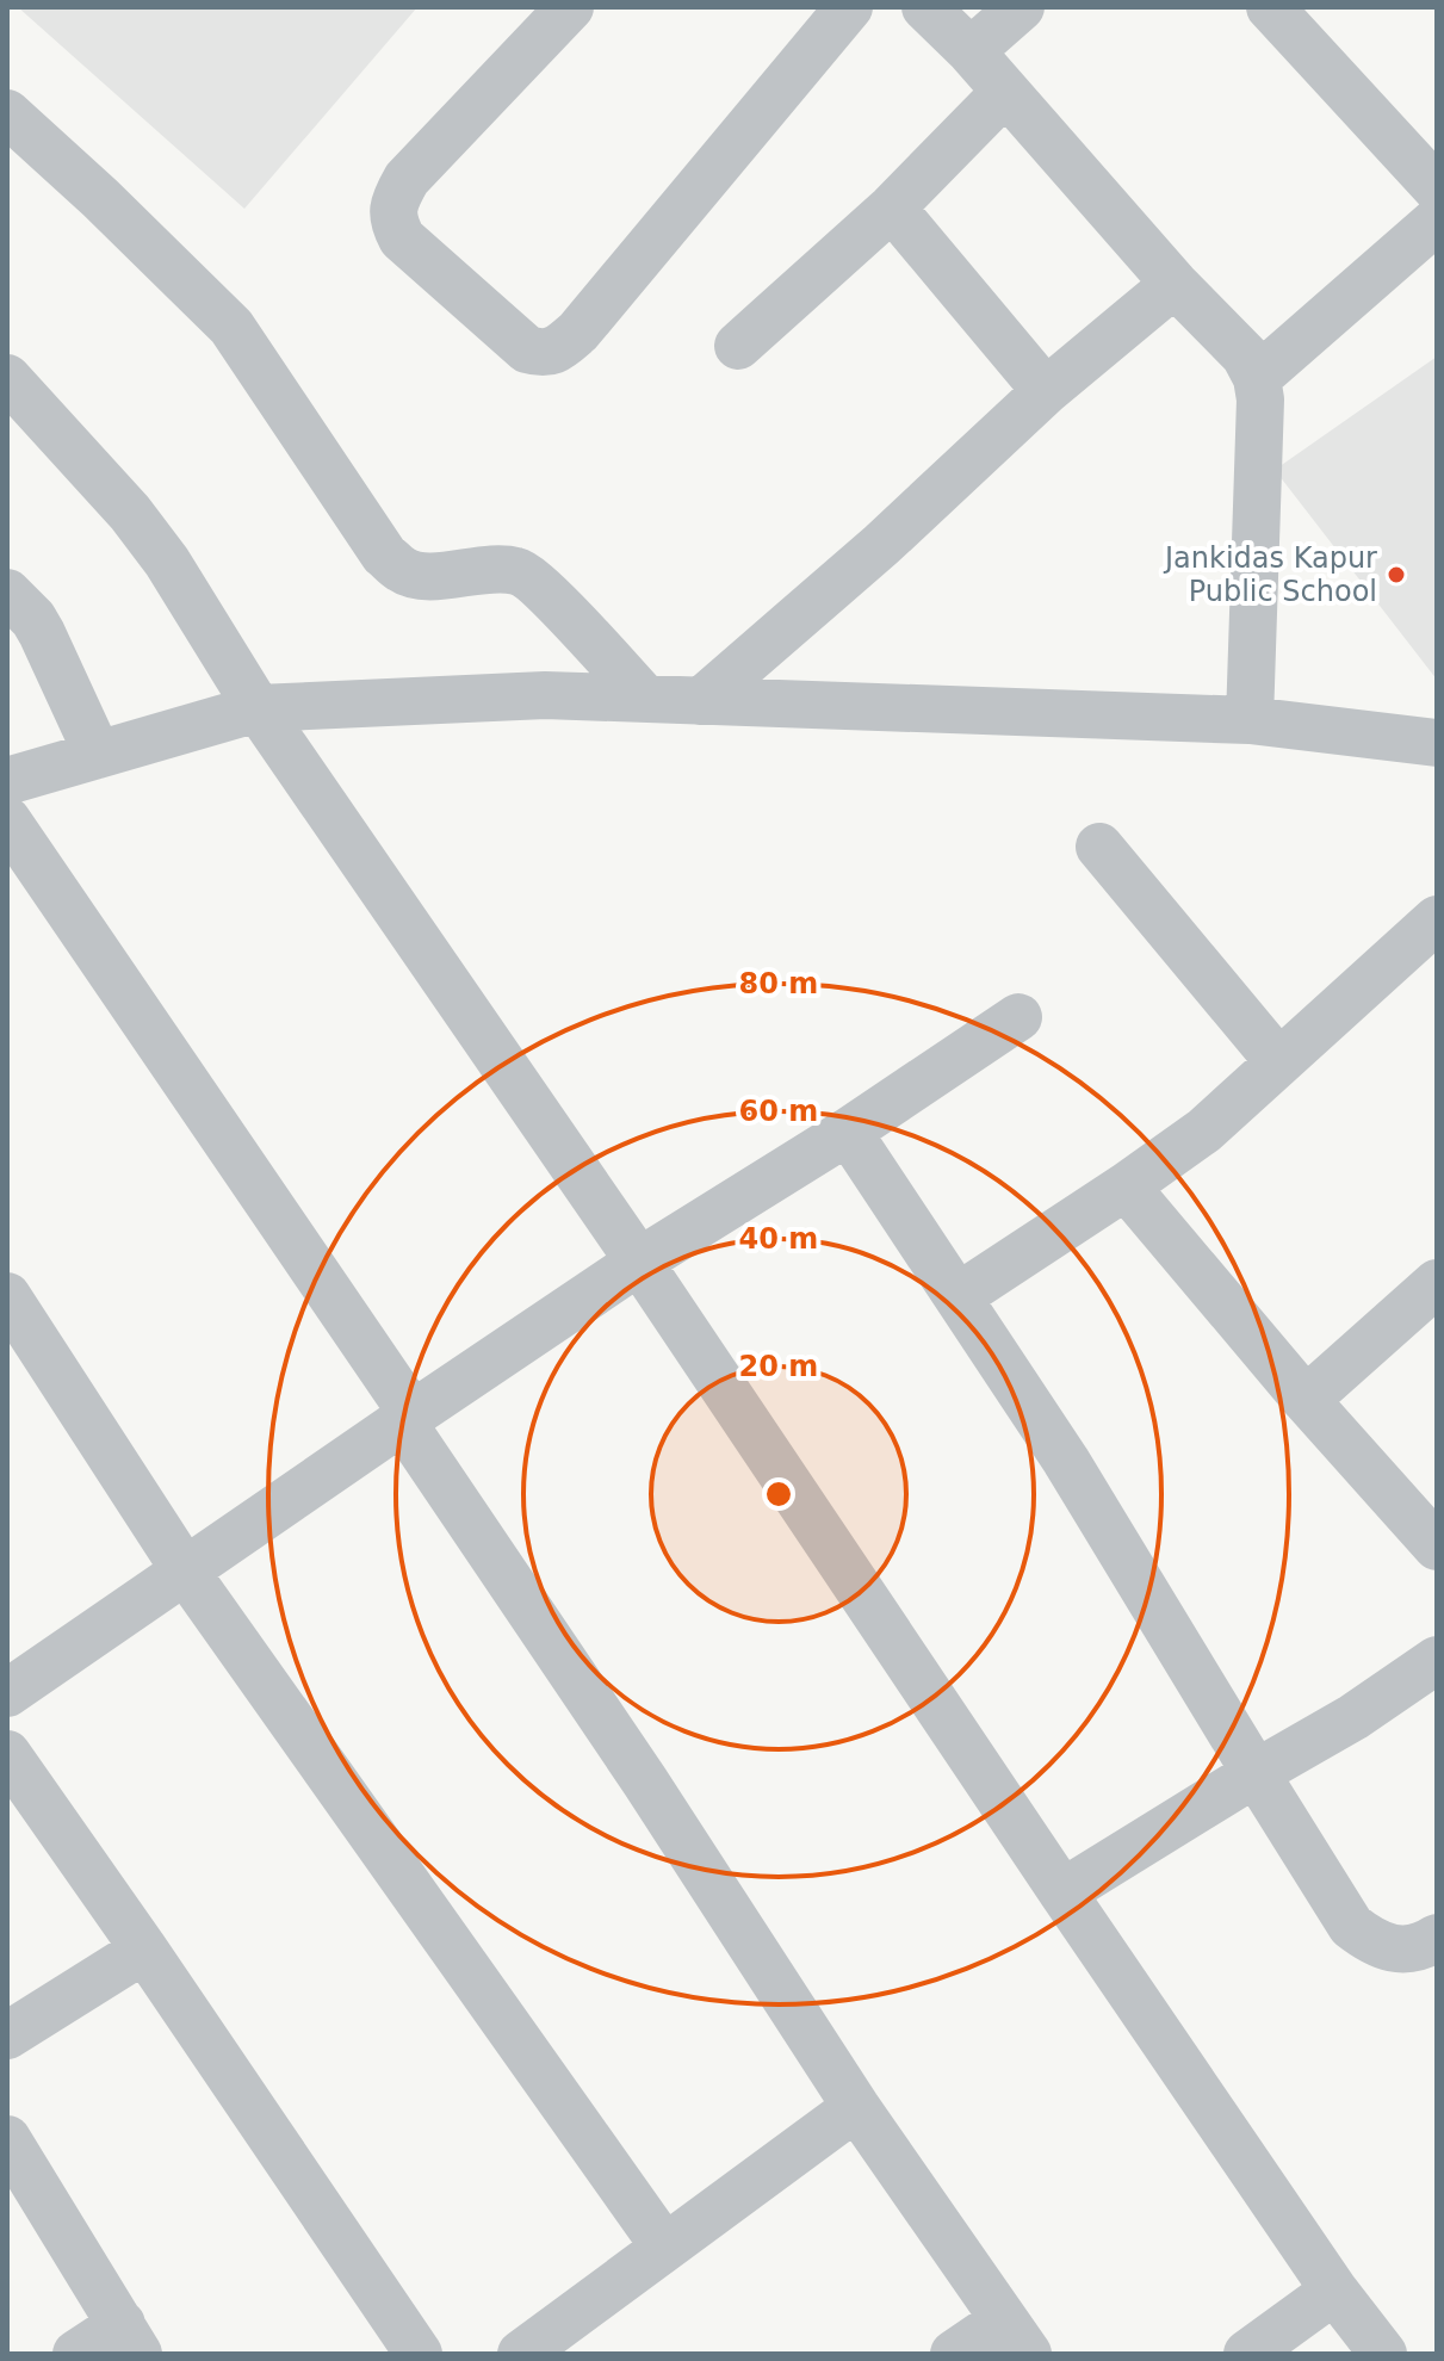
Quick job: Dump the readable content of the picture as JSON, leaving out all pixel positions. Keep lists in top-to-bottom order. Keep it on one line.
{"places":["Jankidas Kapur Public School"],"rings":["80 m","60 m","40 m","20 m"]}
